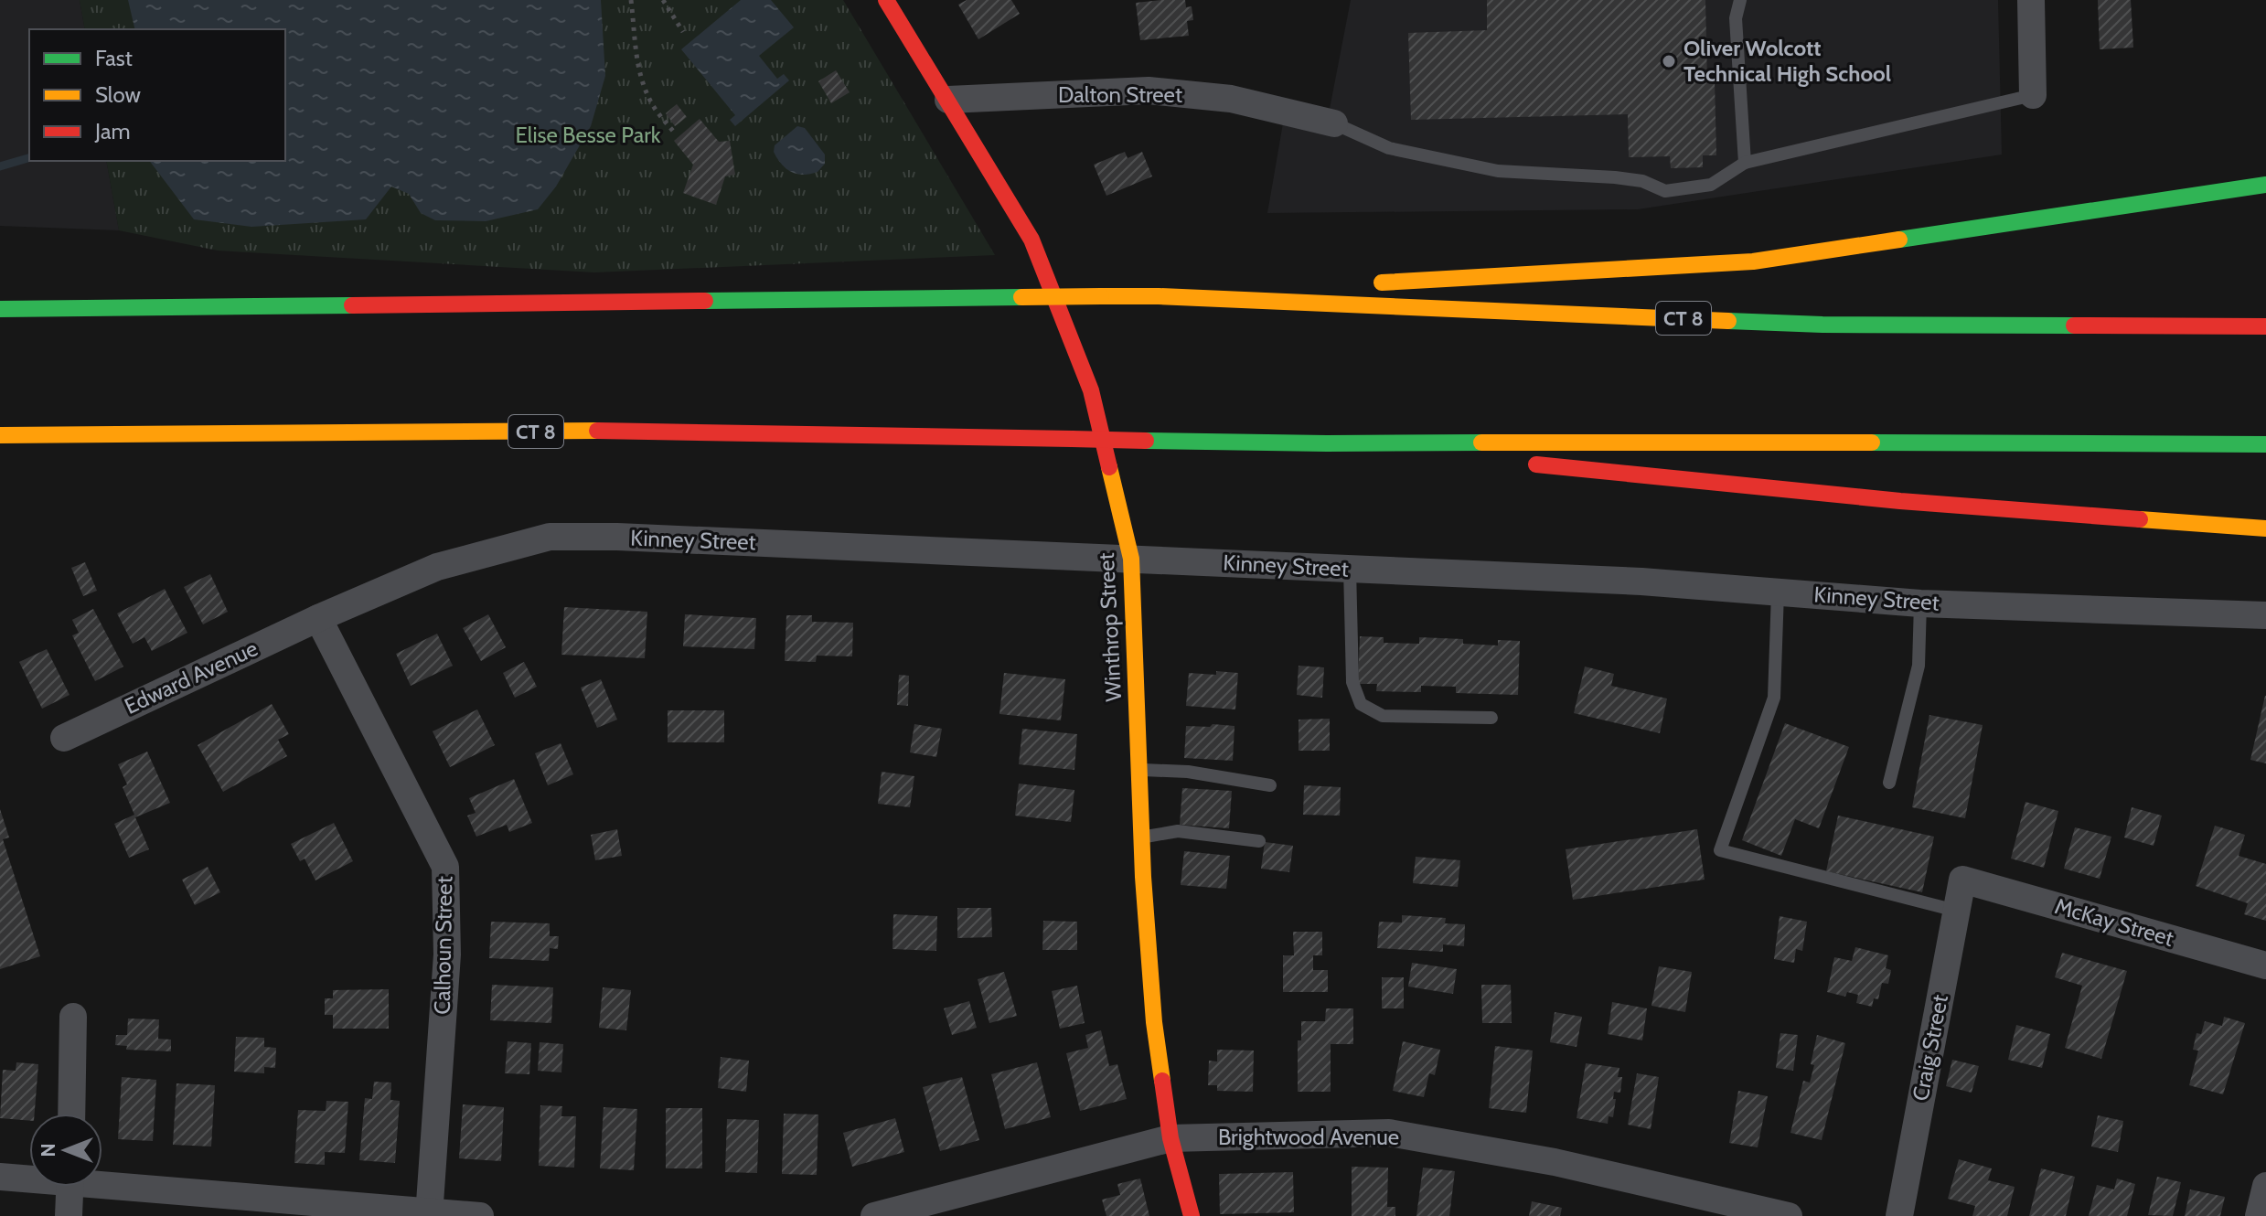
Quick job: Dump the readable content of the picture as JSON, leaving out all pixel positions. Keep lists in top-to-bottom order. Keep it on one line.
{"streets":{"main road":["CT 8","Winthrop Street"],"street":["Dalton Street","Kinney Street","Edward Avenue","McKay Street","Calhoun Street","Craig Street","Brightwood Avenue"]},"crossings":[["Dalton Street","Winthrop Street"],["Kinney Street","Winthrop Street"],["Kinney Street","Edward Avenue"],["Kinney Street","Calhoun Street"],["Winthrop Street","Brightwood Avenue"],["Edward Avenue","Calhoun Street"],["McKay Street","Craig Street"]],"parks":["Elise Besse Park"],"places":["Oliver Wolcott Technical High School"],"legend":["Fast","Slow","Jam"],"north":"left"}
